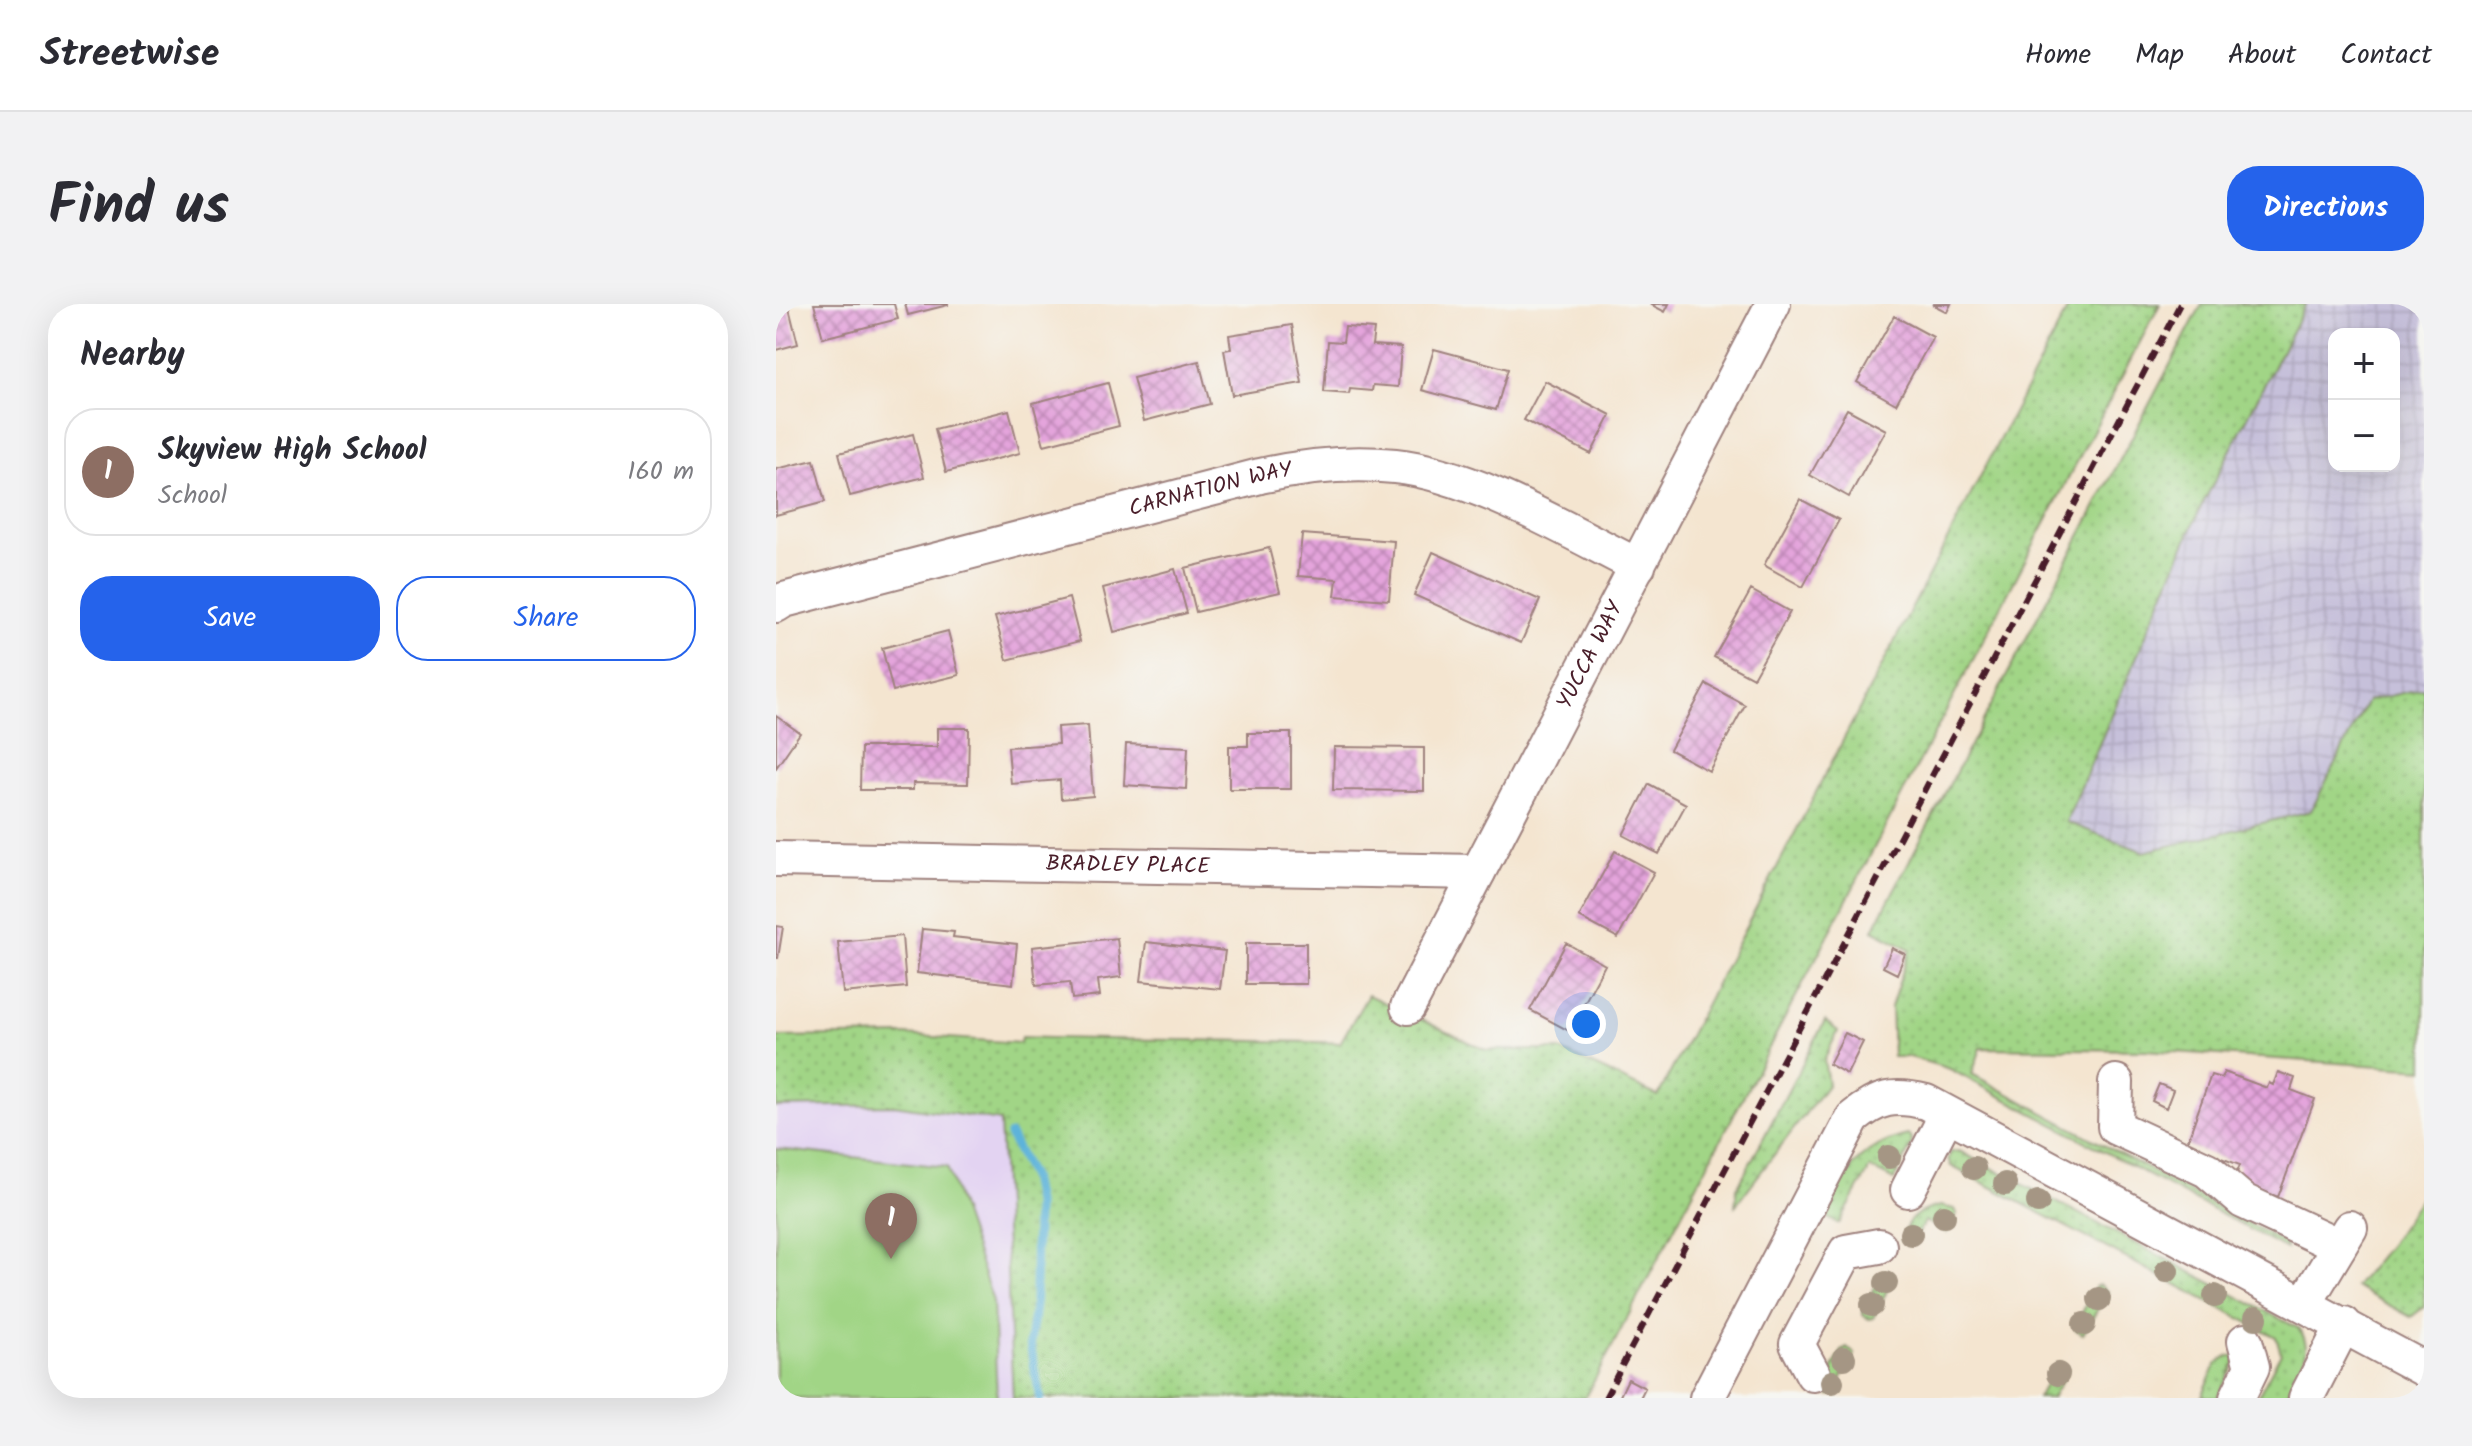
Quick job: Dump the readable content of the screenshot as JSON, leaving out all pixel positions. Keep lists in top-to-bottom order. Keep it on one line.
{"streets":{"street":["CARNATION WAY","YUCCA WAY","BRADLEY PLACE"]},"crossings":[["CARNATION WAY","YUCCA WAY"],["YUCCA WAY","BRADLEY PLACE"]],"page":{"header":"Streetwise","nav":["Home","Map","About","Contact"],"title":"Find us","buttons":["Directions",["Save","Share"]],"heading":"Nearby","map_buttons":["+","−"],"list":[{"mark":"1","name":"Skyview High School","note":"School","value":"160 m"}],"pins":"1"}}
